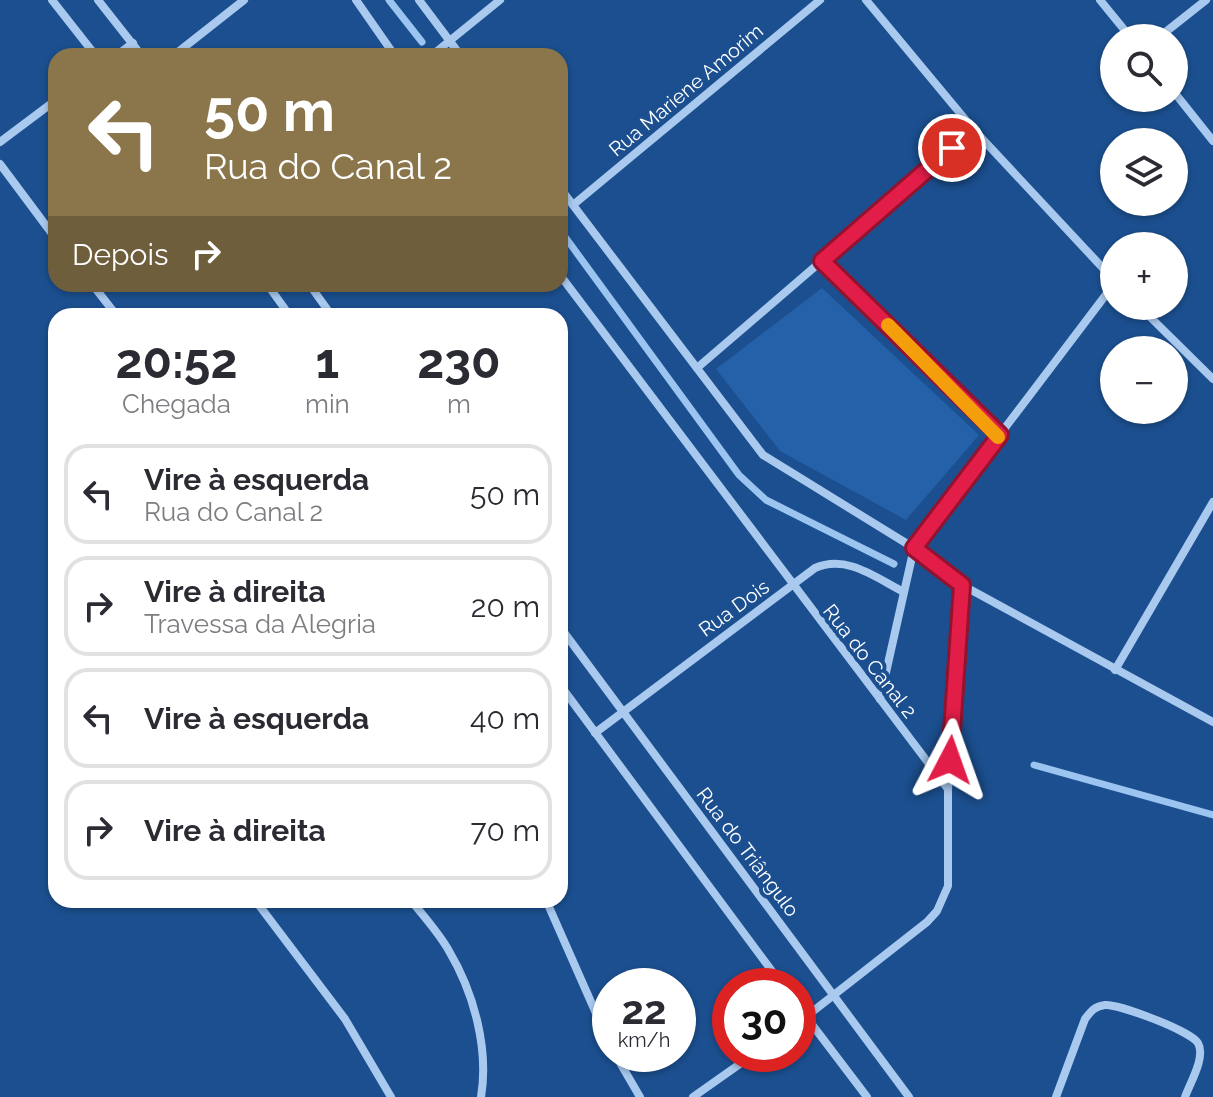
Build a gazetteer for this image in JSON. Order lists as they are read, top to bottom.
{
  "streets": {
    "street": [
      "Rua Mariene Amorim",
      "Rua Dois",
      "Rua do Canal 2",
      "Rua do Triângulo"
    ]
  },
  "crossings": [
    ["Rua Dois", "Rua do Canal 2"],
    ["Rua Dois", "Rua do Triângulo"]
  ],
  "page": {
    "map_buttons": ["+", "−"],
    "turn": ["50 m", "Rua do Canal 2"],
    "then": "Depois",
    "eta": [
      "20:52",
      "Chegada",
      "1",
      "min",
      "230",
      "m"
    ],
    "list": [
      {
        "name": "Vire à esquerda",
        "note": "Rua do Canal 2",
        "value": "50 m"
      },
      {
        "name": "Vire à direita",
        "note": "Travessa da Alegria",
        "value": "20 m"
      },
      {
        "name": "Vire à esquerda",
        "value": "40 m"
      },
      {
        "name": "Vire à direita",
        "value": "70 m"
      }
    ],
    "speed": "22 km/h",
    "limit": "30"
  }
}
